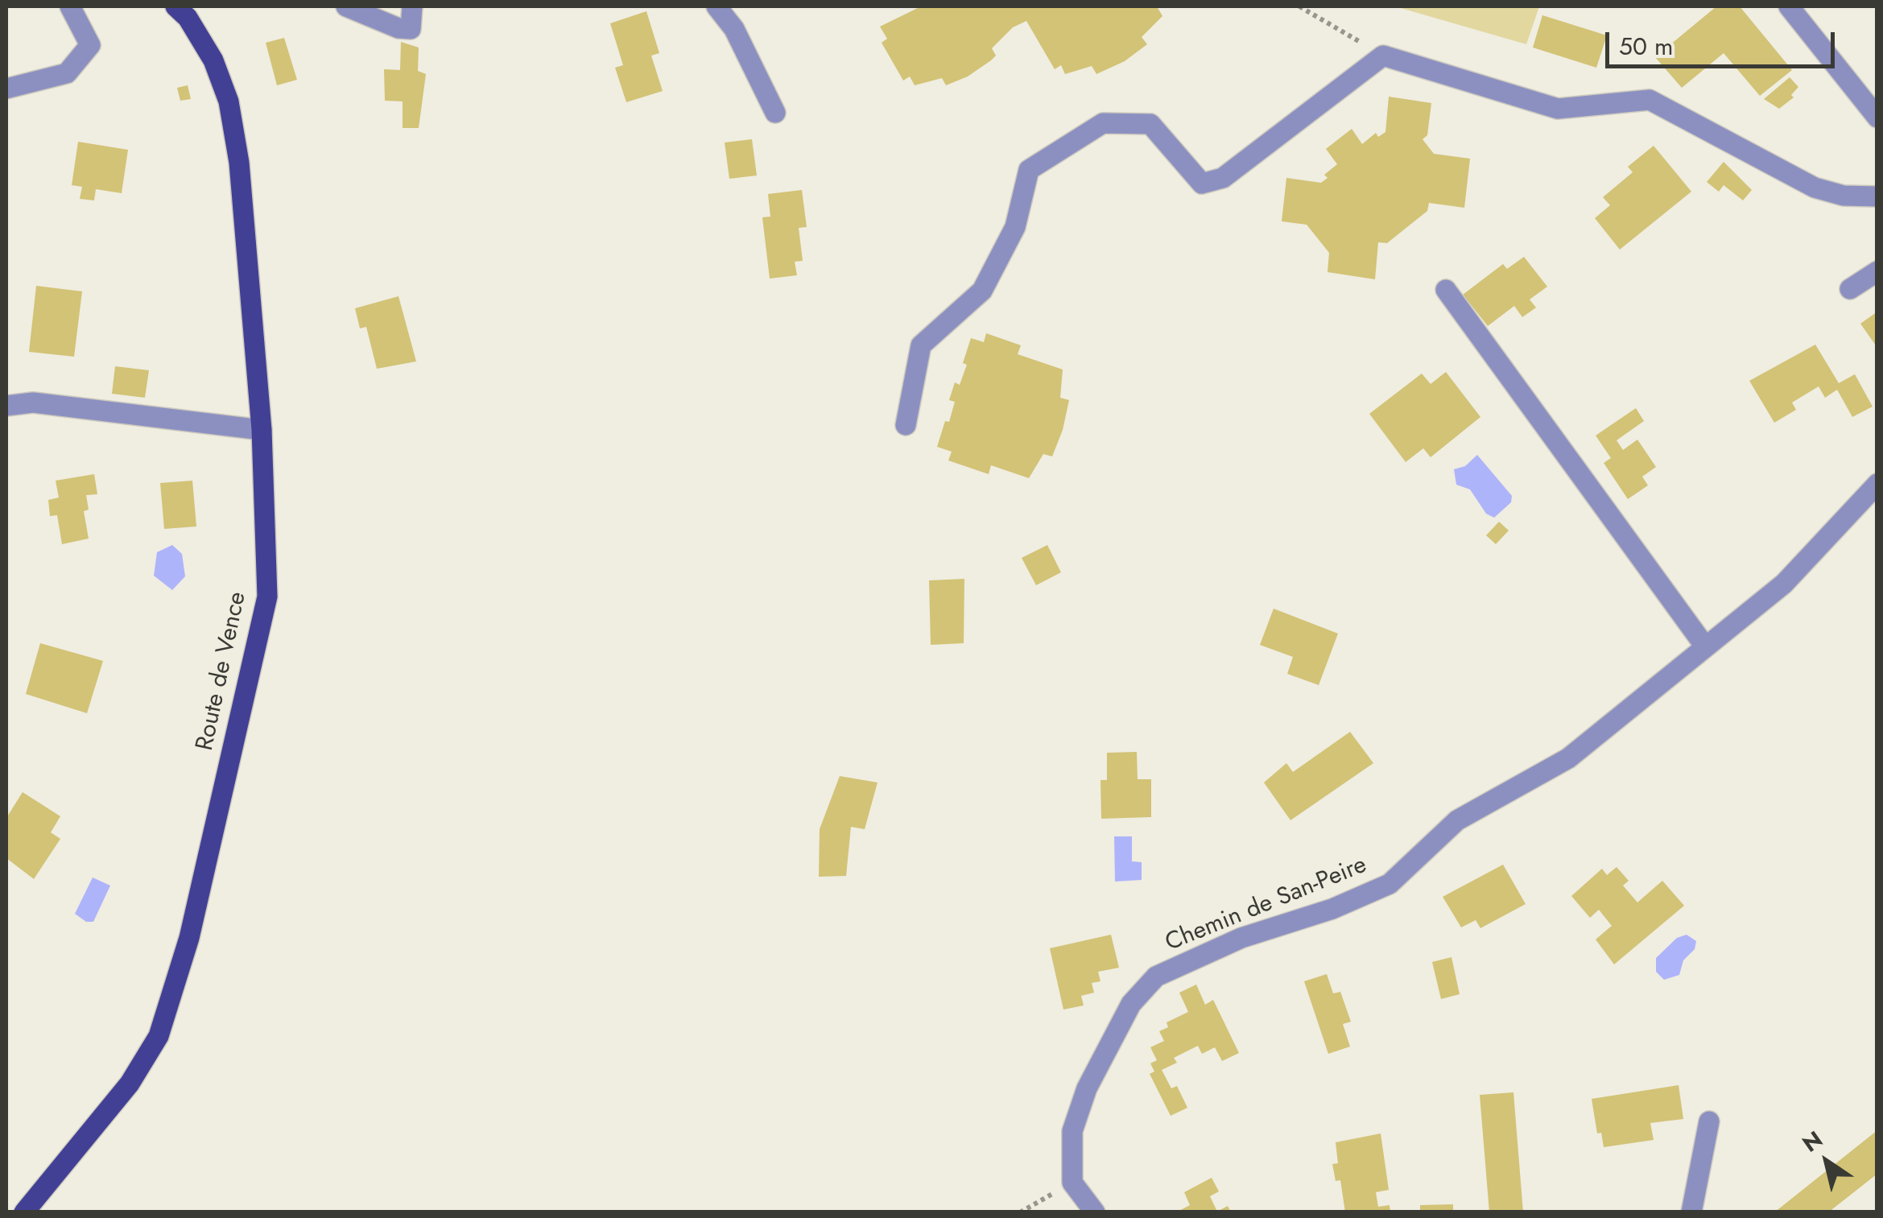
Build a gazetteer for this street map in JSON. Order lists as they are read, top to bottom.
{
  "streets": {
    "main road": ["Route de Vence"],
    "street": ["Chemin de San-Peire"]
  },
  "scale_bar": "50 m",
  "north": "top left"
}
